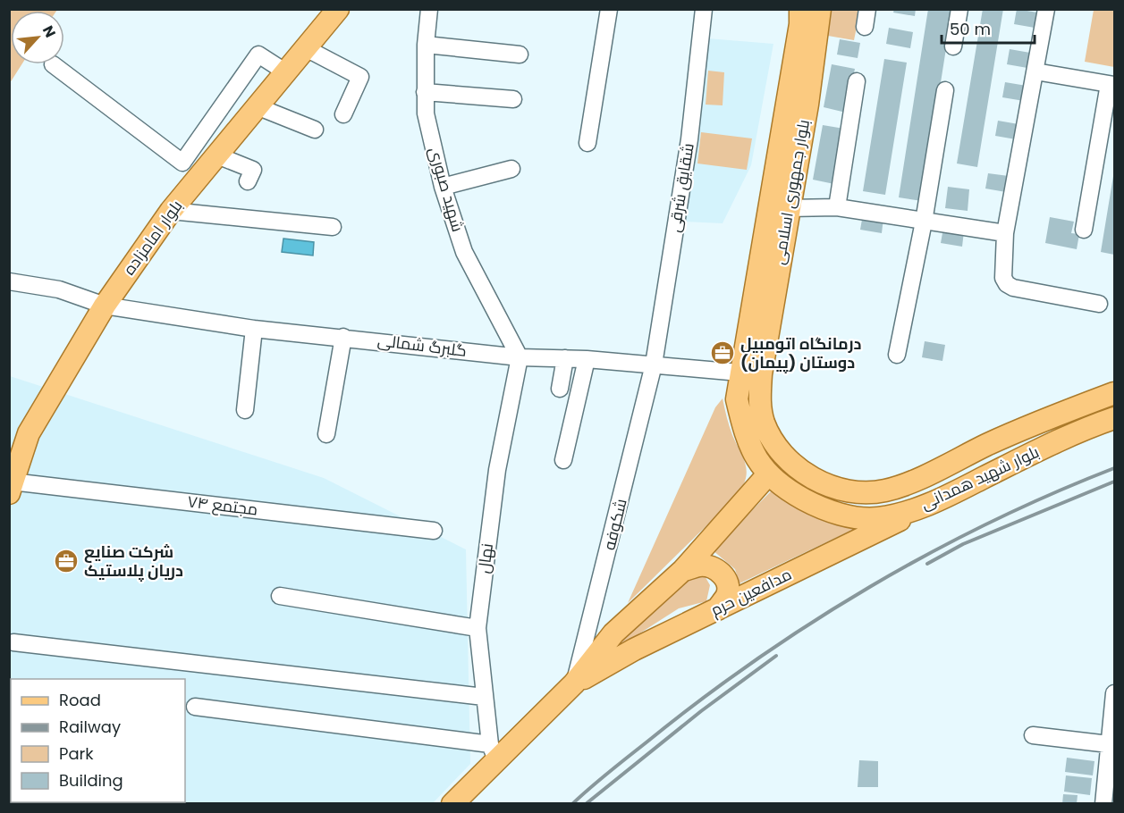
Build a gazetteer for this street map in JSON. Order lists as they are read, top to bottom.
{
  "streets": {
    "main road": [
      "بلوار جمهوری اسلامی",
      "بلوار امامزاده",
      "بلوار شهید همدانی",
      "مدافعین حرم"
    ],
    "street": [
      "شقایق شرقی",
      "شهید صبوری",
      "گلبرگ شمالی",
      "مجتمع ۷۴",
      "شکوفه",
      "نهال"
    ]
  },
  "crossings": [
    ["شقایق شرقی", "گلبرگ شمالی"],
    ["شقایق شرقی", "شکوفه"],
    ["شهید صبوری", "گلبرگ شمالی"],
    ["شهید صبوری", "نهال"],
    ["بلوار جمهوری اسلامی", "گلبرگ شمالی"],
    ["بلوار جمهوری اسلامی", "بلوار شهید همدانی"],
    ["بلوار امامزاده", "گلبرگ شمالی"],
    ["بلوار امامزاده", "مجتمع ۷۴"],
    ["گلبرگ شمالی", "بلوار شهید همدانی"],
    ["گلبرگ شمالی", "شکوفه"],
    ["گلبرگ شمالی", "نهال"],
    ["بلوار شهید همدانی", "مدافعین حرم"],
    ["شکوفه", "مدافعین حرم"],
    ["نهال", "مدافعین حرم"]
  ],
  "places": {
    "office": ["درمانگاه اتومبیل دوستان (پیمان)", "شرکت صنایع دریان پلاستیک"]
  },
  "legend": [
    "Road",
    "Railway",
    "Park",
    "Building"
  ],
  "scale_bar": "50 m",
  "north": "top right"
}
